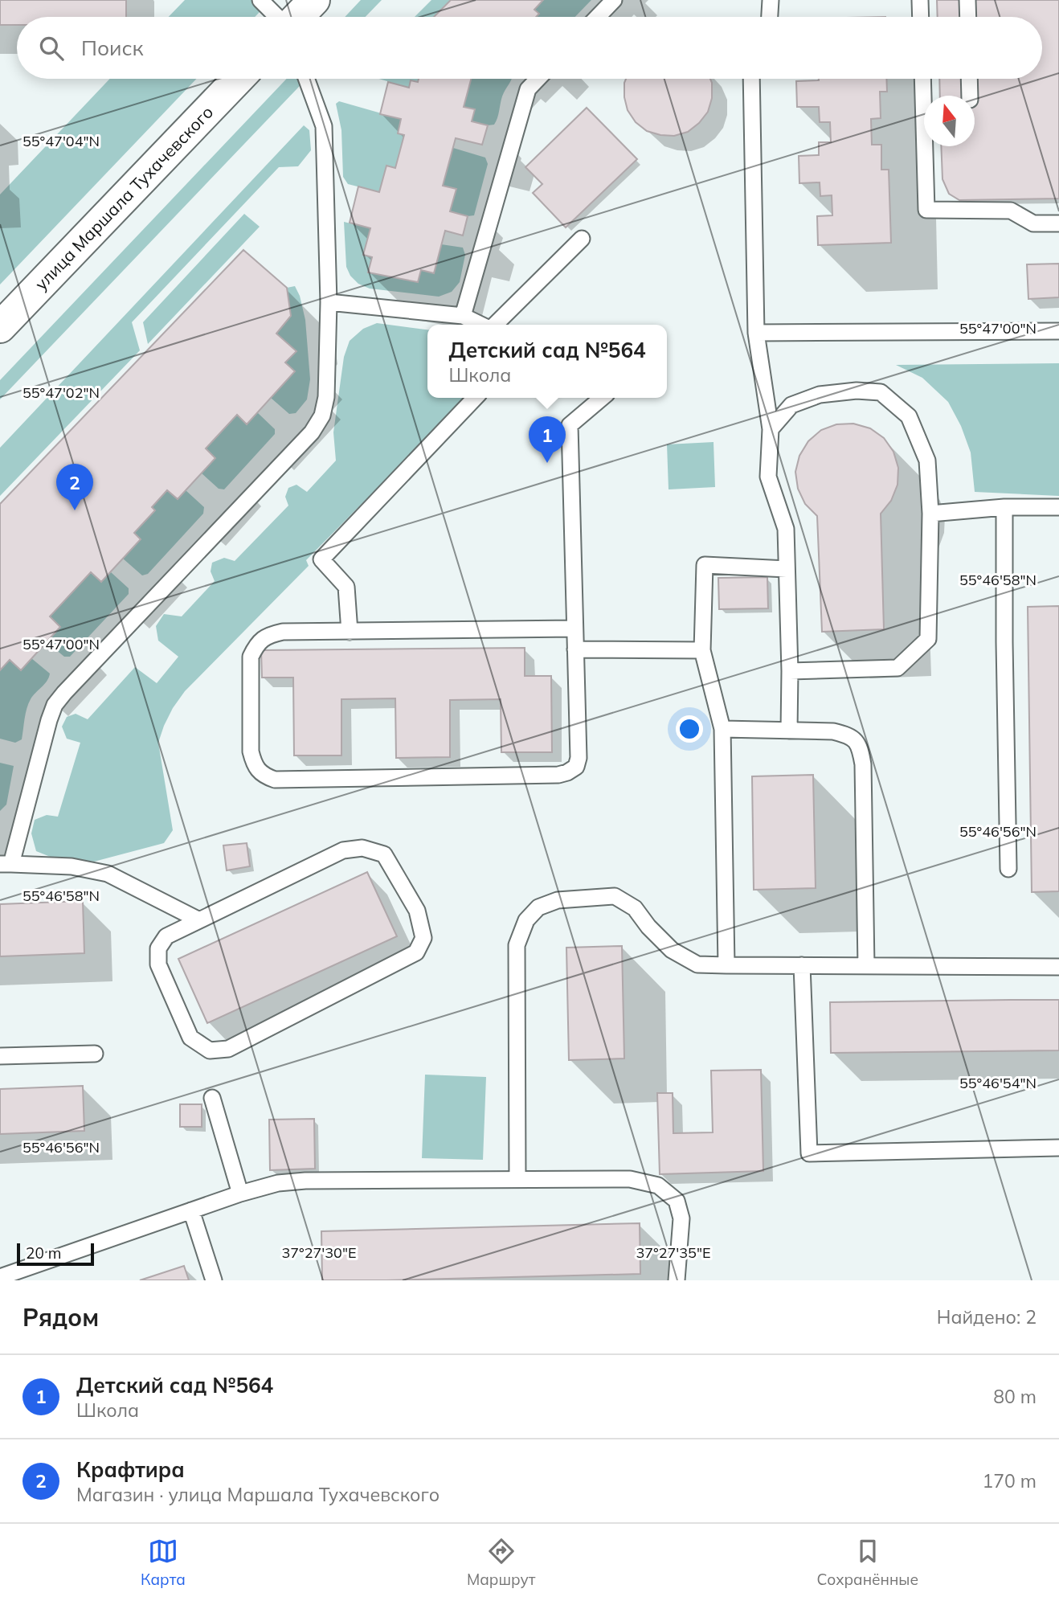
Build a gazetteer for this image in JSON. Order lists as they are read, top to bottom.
{
  "streets": {
    "street": ["улица Маршала Тухачевского"]
  },
  "scale_bar": "20 m",
  "north": "top",
  "page": {
    "search": "Поиск",
    "popup": ["Детский сад №564", "Школа"],
    "pins": ["1", "2"],
    "scale": "20 m",
    "heading": ["Рядом", "Найдено: 2"],
    "list": [
      {
        "mark": "1",
        "name": "Детский сад №564",
        "note": "Школа",
        "value": "80 m"
      },
      {
        "mark": "2",
        "name": "Крафтира",
        "note": "Магазин · улица Маршала Тухачевского",
        "value": "170 m"
      }
    ],
    "nav": ["Карта", "Маршрут", "Сохранённые"]
  },
  "coordinates": [
    "55°47'04\"N",
    "55°47'00\"N",
    "55°47'02\"N",
    "55°46'58\"N",
    "55°46'56\"N",
    "55°46'54\"N",
    "37°27'30\"E",
    "37°27'35\"E"
  ]
}
